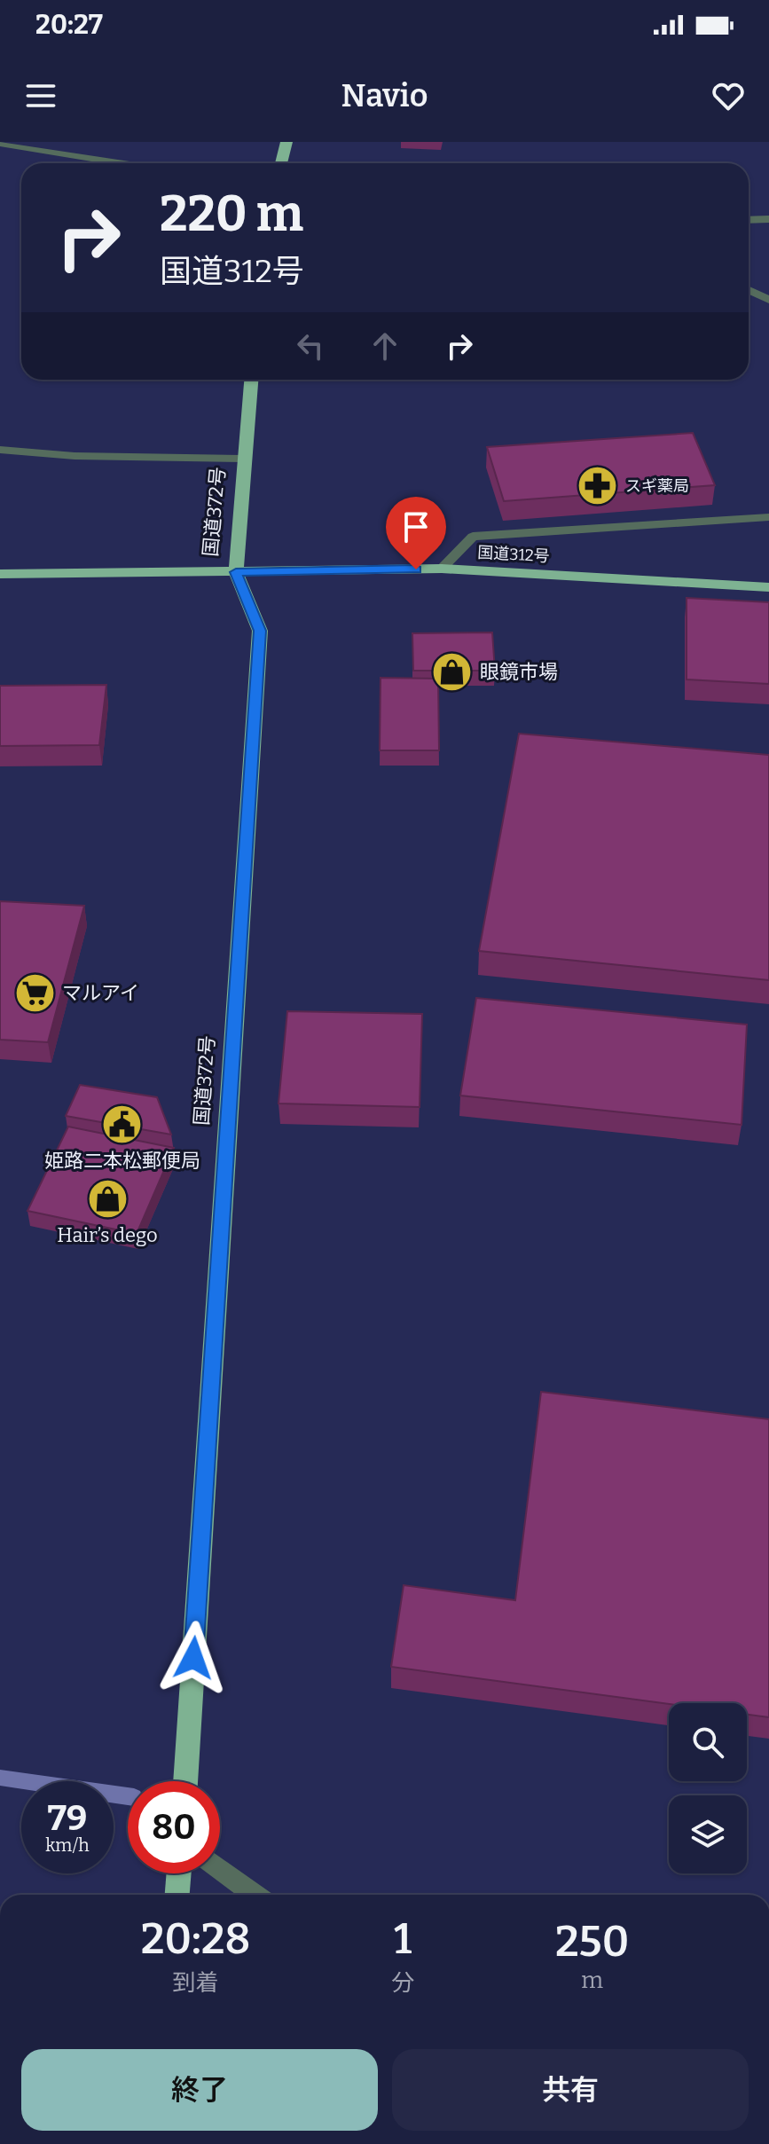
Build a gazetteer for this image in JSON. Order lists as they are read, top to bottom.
{
  "streets": {
    "highway": ["国道372号", "国道312号"]
  },
  "crossings": [
    ["国道372号", "国道312号"]
  ],
  "places": {
    "pharmacy": ["スギ薬局"],
    "shop": ["眼鏡市場", "Hair’s dego"],
    "supermarket": ["マルアイ"],
    "public building": ["姫路二本松郵便局"]
  },
  "page": {
    "status": "20:27",
    "header": "Navio",
    "turn": ["220 m", "国道312号"],
    "speed": "79 km/h",
    "limit": "80",
    "eta": [
      "20:28",
      "到着",
      "1",
      "分",
      "250",
      "m"
    ],
    "buttons": ["終了", "共有"]
  }
}
